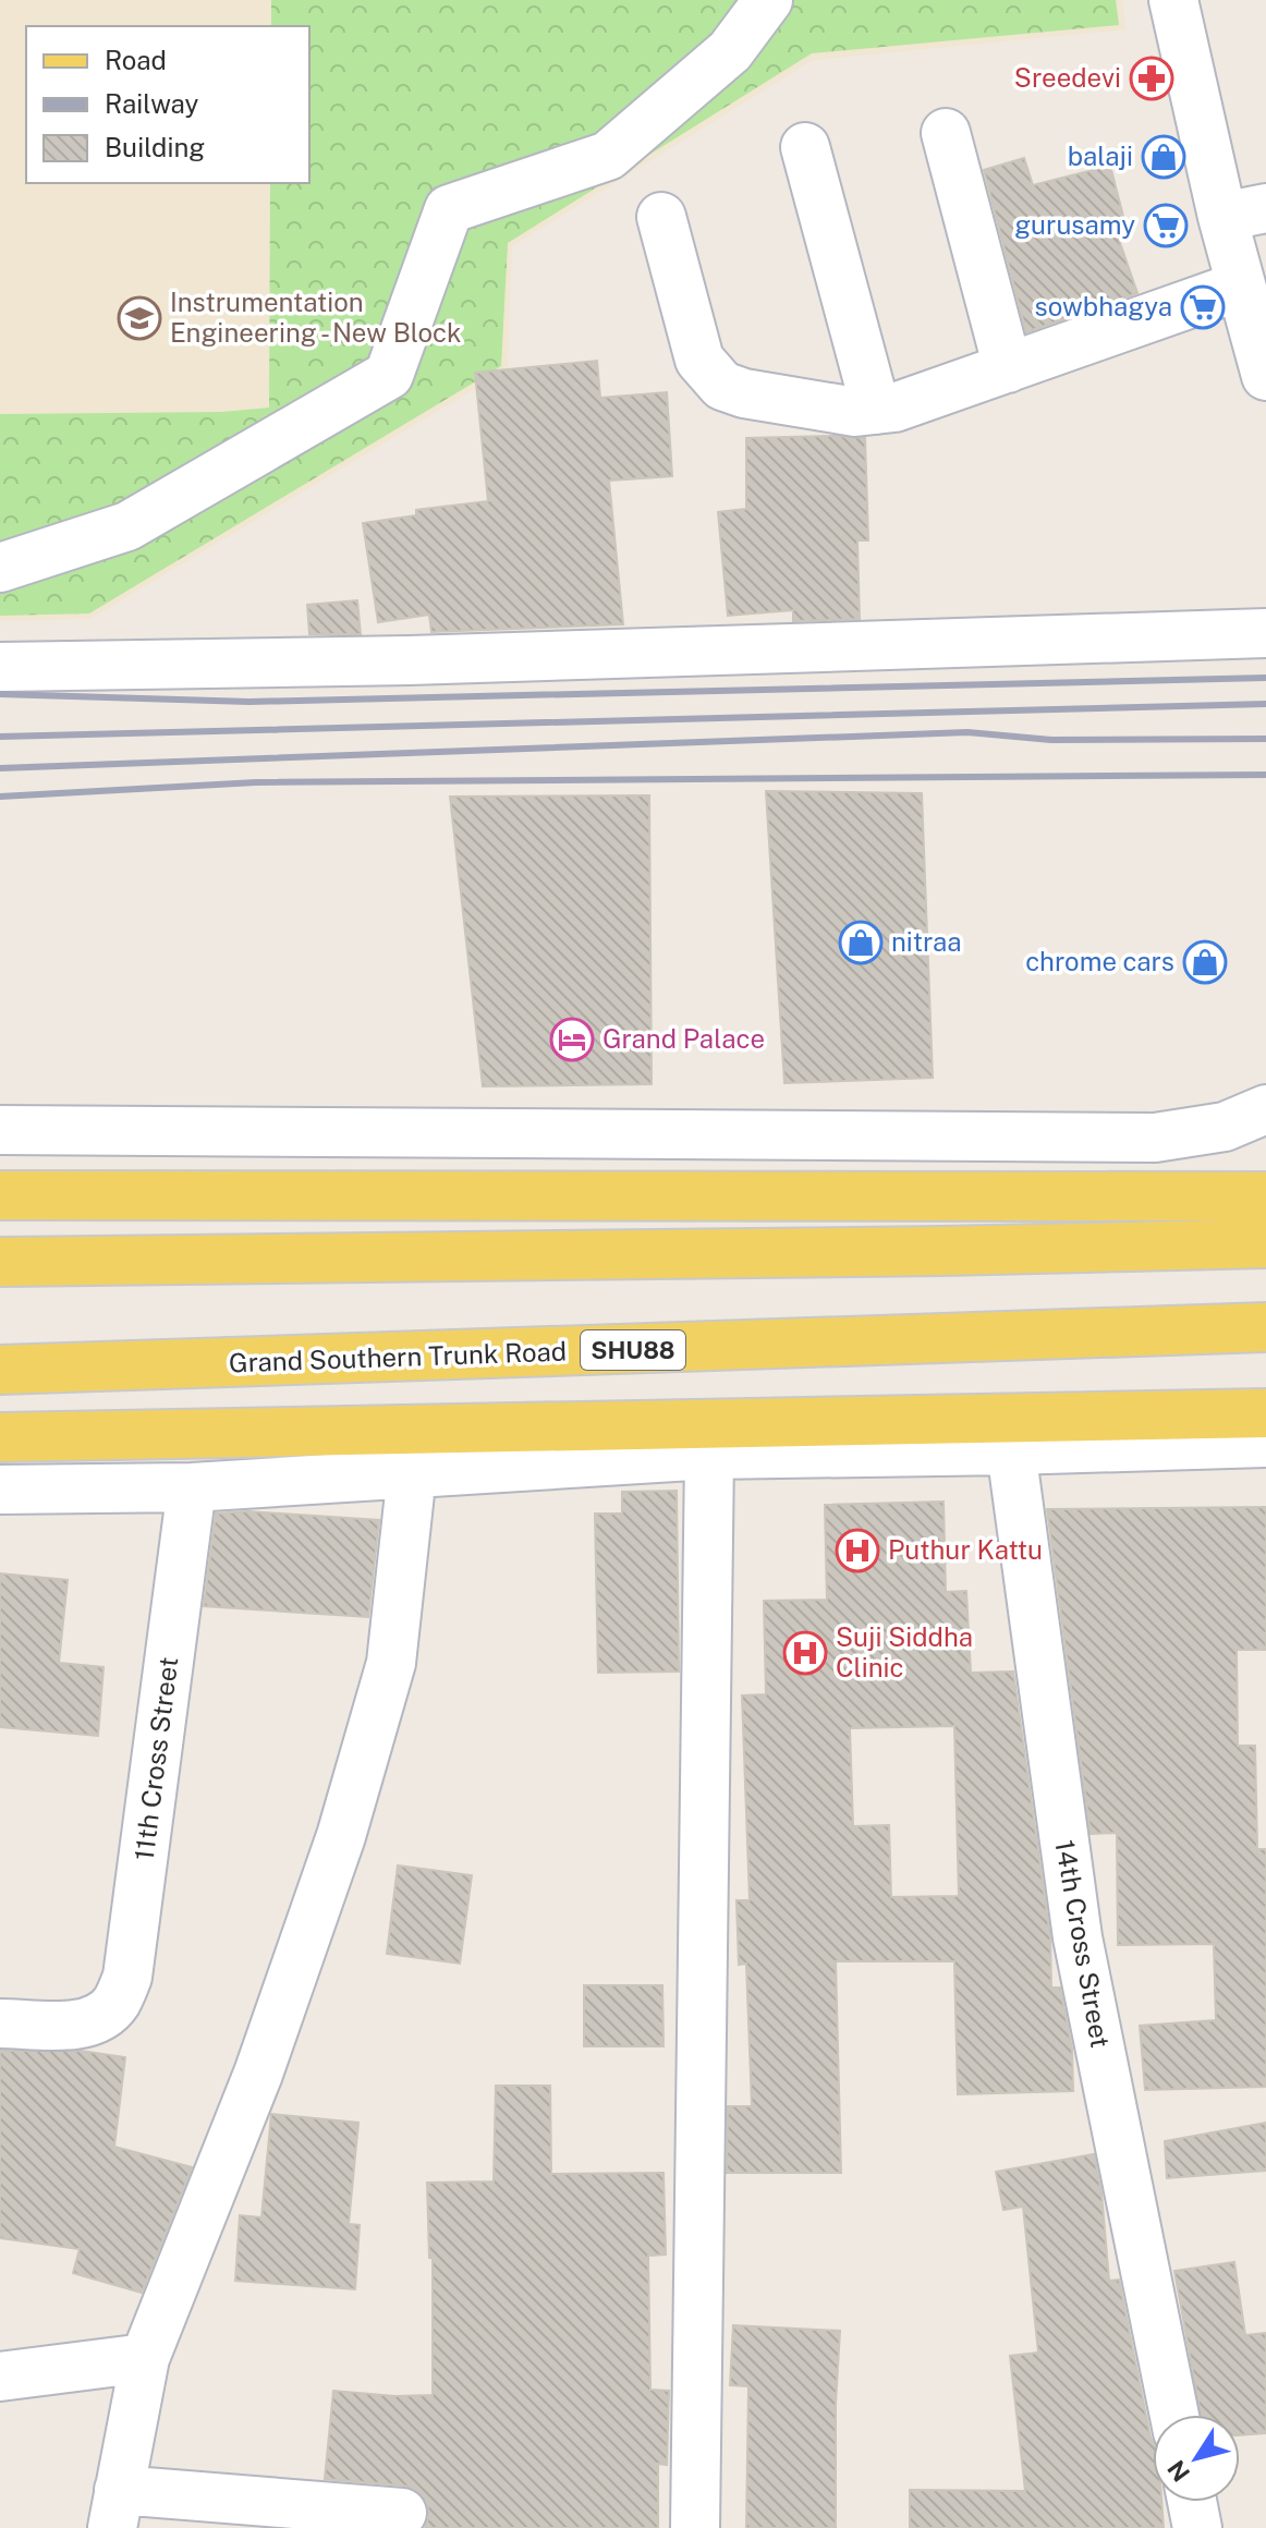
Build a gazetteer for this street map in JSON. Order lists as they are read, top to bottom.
{
  "streets": {
    "main road": ["SHU88", "Grand Southern Trunk Road"],
    "street": ["11th Cross Street", "14th Cross Street"]
  },
  "places": {
    "pharmacy": ["Sreedevi"],
    "shop": ["balaji", "nitraa", "chrome cars"],
    "supermarket": ["gurusamy", "sowbhagya"],
    "school or university": ["Instrumentation Engineering - New Block"],
    "hotel": ["Grand Palace"],
    "hospital": ["Puthur Kattu", "Suji Siddha Clinic"]
  },
  "legend": ["Road", "Railway", "Building"],
  "north": "bottom left"
}
